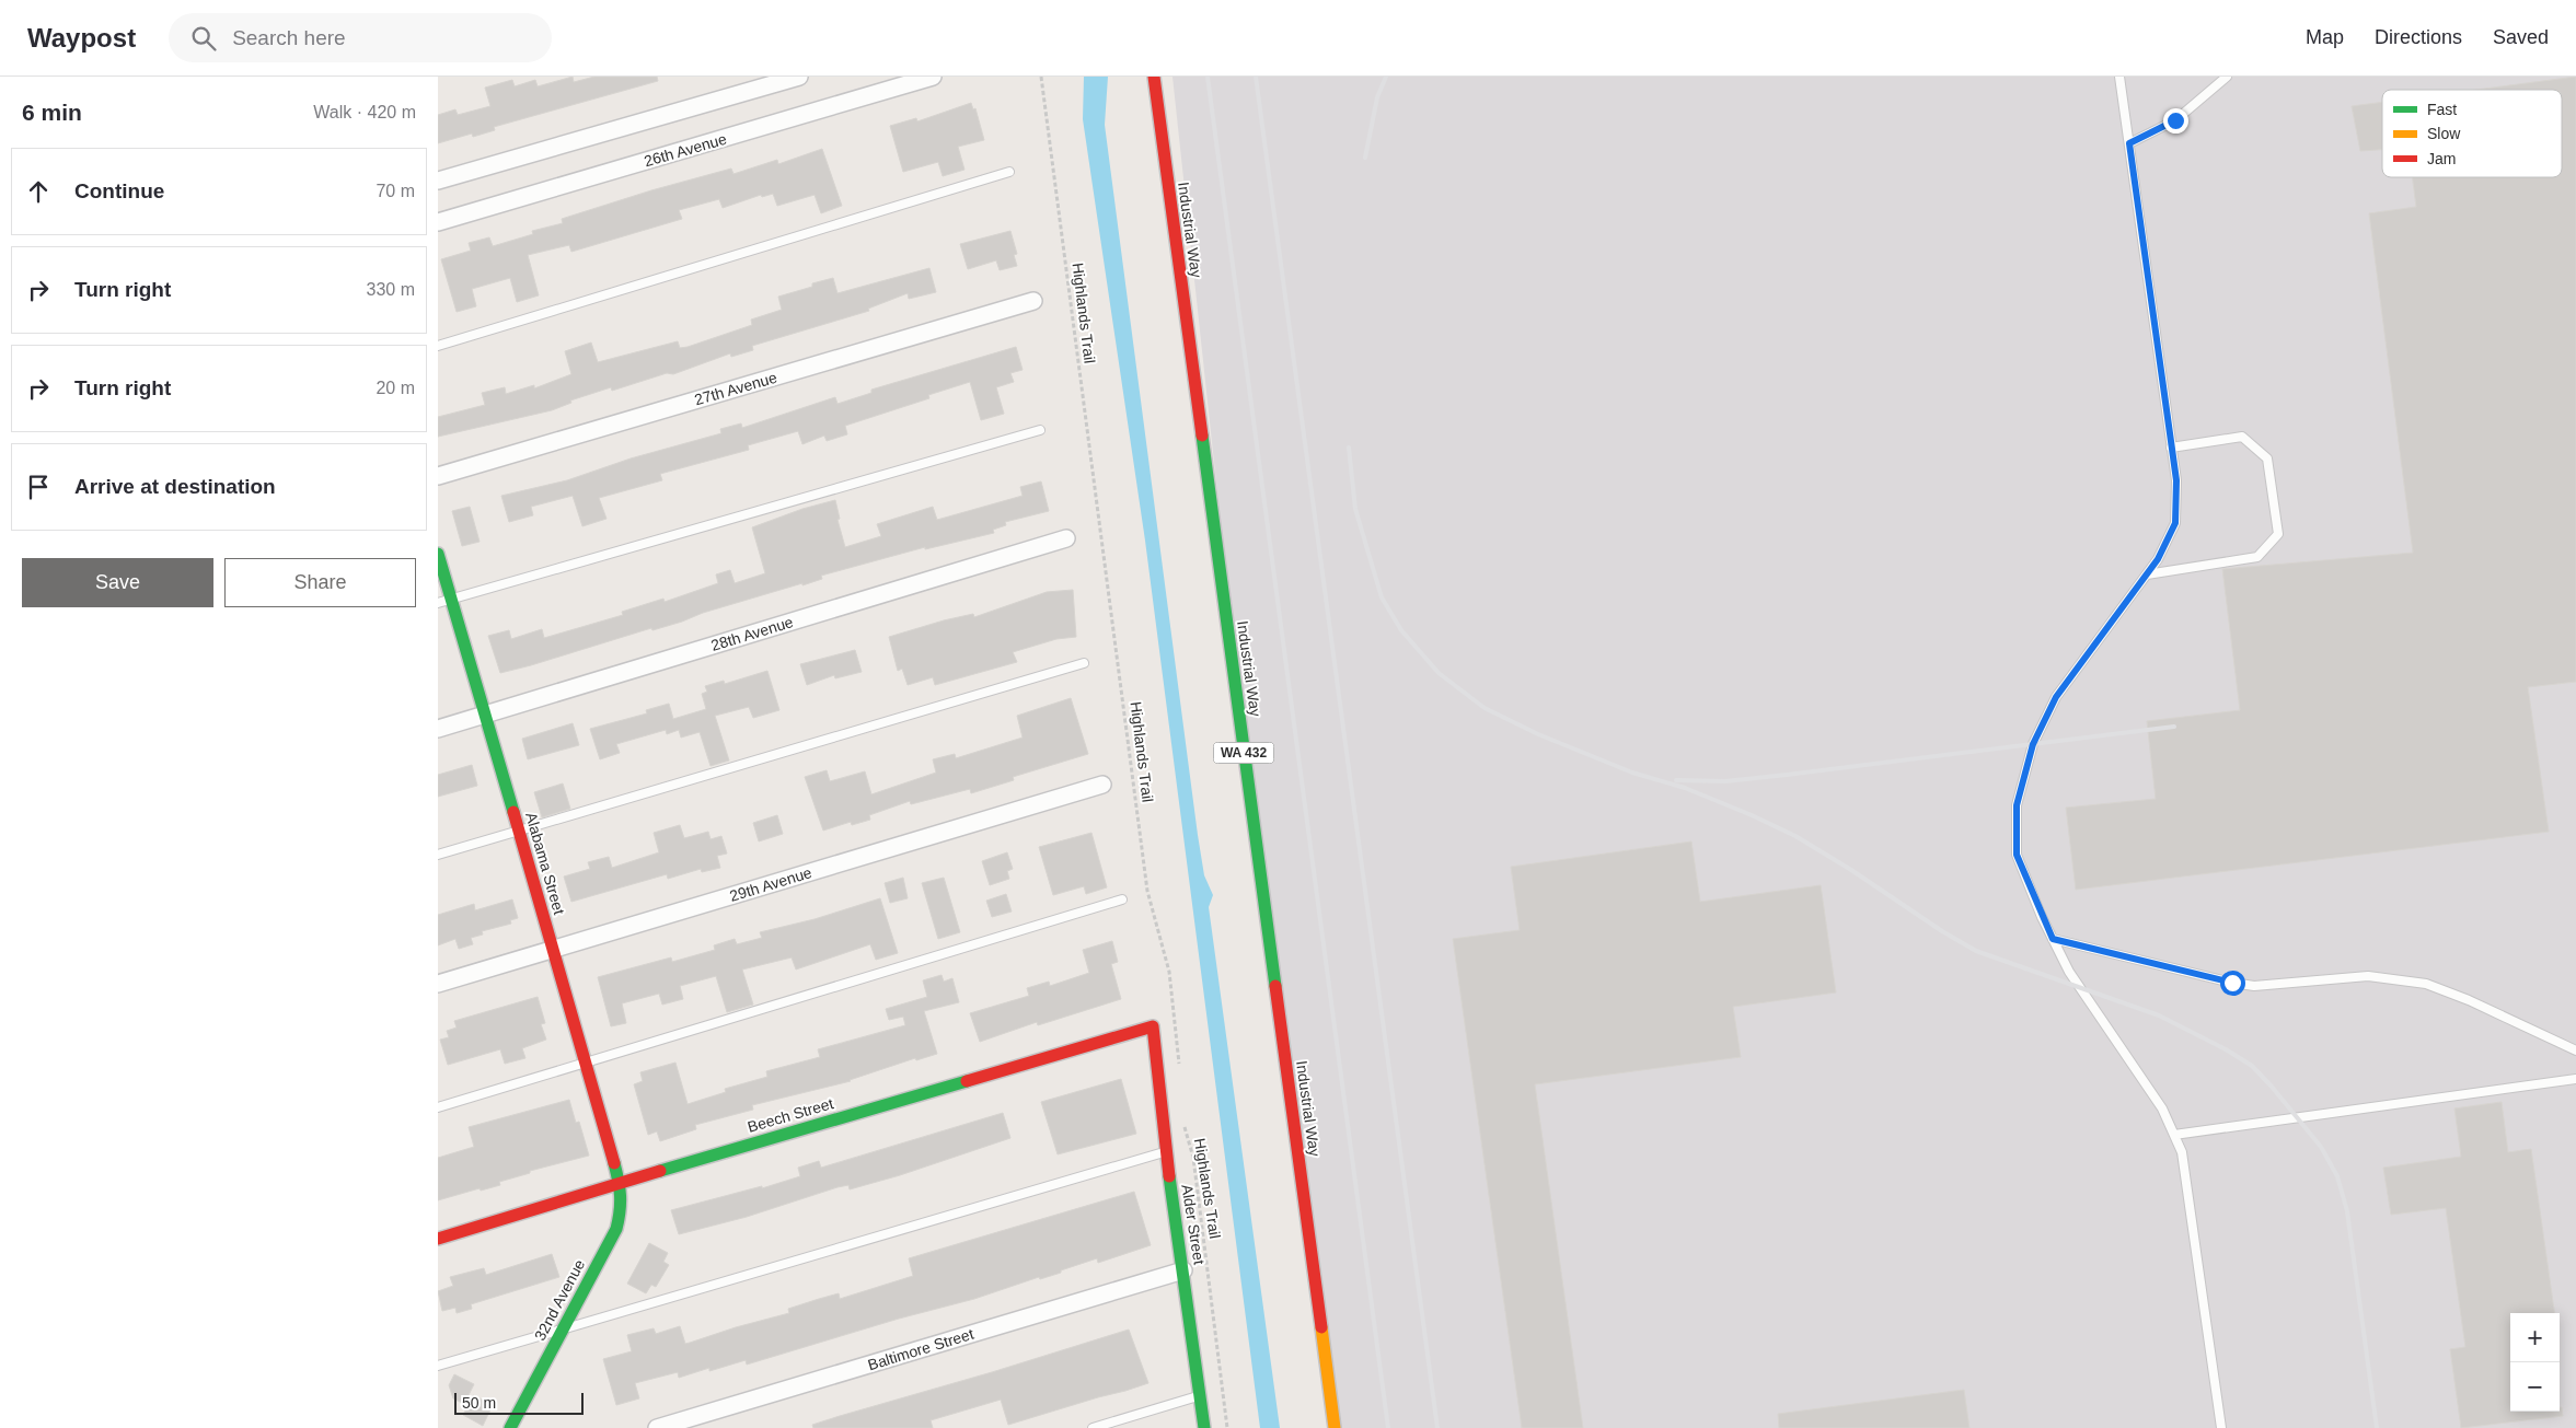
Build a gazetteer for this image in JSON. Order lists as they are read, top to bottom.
{
  "streets": {
    "street": [
      "26th Avenue",
      "Industrial Way",
      "27th Avenue",
      "28th Avenue",
      "WA 432",
      "Alabama Street",
      "29th Avenue",
      "Beech Street",
      "Alder Street",
      "32nd Avenue",
      "Baltimore Street"
    ],
    "path": ["Highlands Trail"]
  },
  "crossings": [
    ["28th Avenue", "Alabama Street"],
    ["Alabama Street", "29th Avenue"],
    ["Alabama Street", "Beech Street"],
    ["Alabama Street", "32nd Avenue"],
    ["Beech Street", "Alder Street"],
    ["Beech Street", "32nd Avenue"],
    ["Alder Street", "Baltimore Street"]
  ],
  "legend": ["Fast", "Slow", "Jam"],
  "scale_bar": "50 m",
  "page": {
    "header": "Waypost",
    "search": "Search here",
    "nav": ["Map", "Directions", "Saved"],
    "heading": ["6 min", "Walk · 420 m"],
    "list": [
      ["Continue", "70 m"],
      ["Turn right", "330 m"],
      ["Turn right", "20 m"],
      "Arrive at destination"
    ],
    "buttons": ["Save", "Share"],
    "map_buttons": ["+", "−"],
    "scale": "50 m"
  }
}
